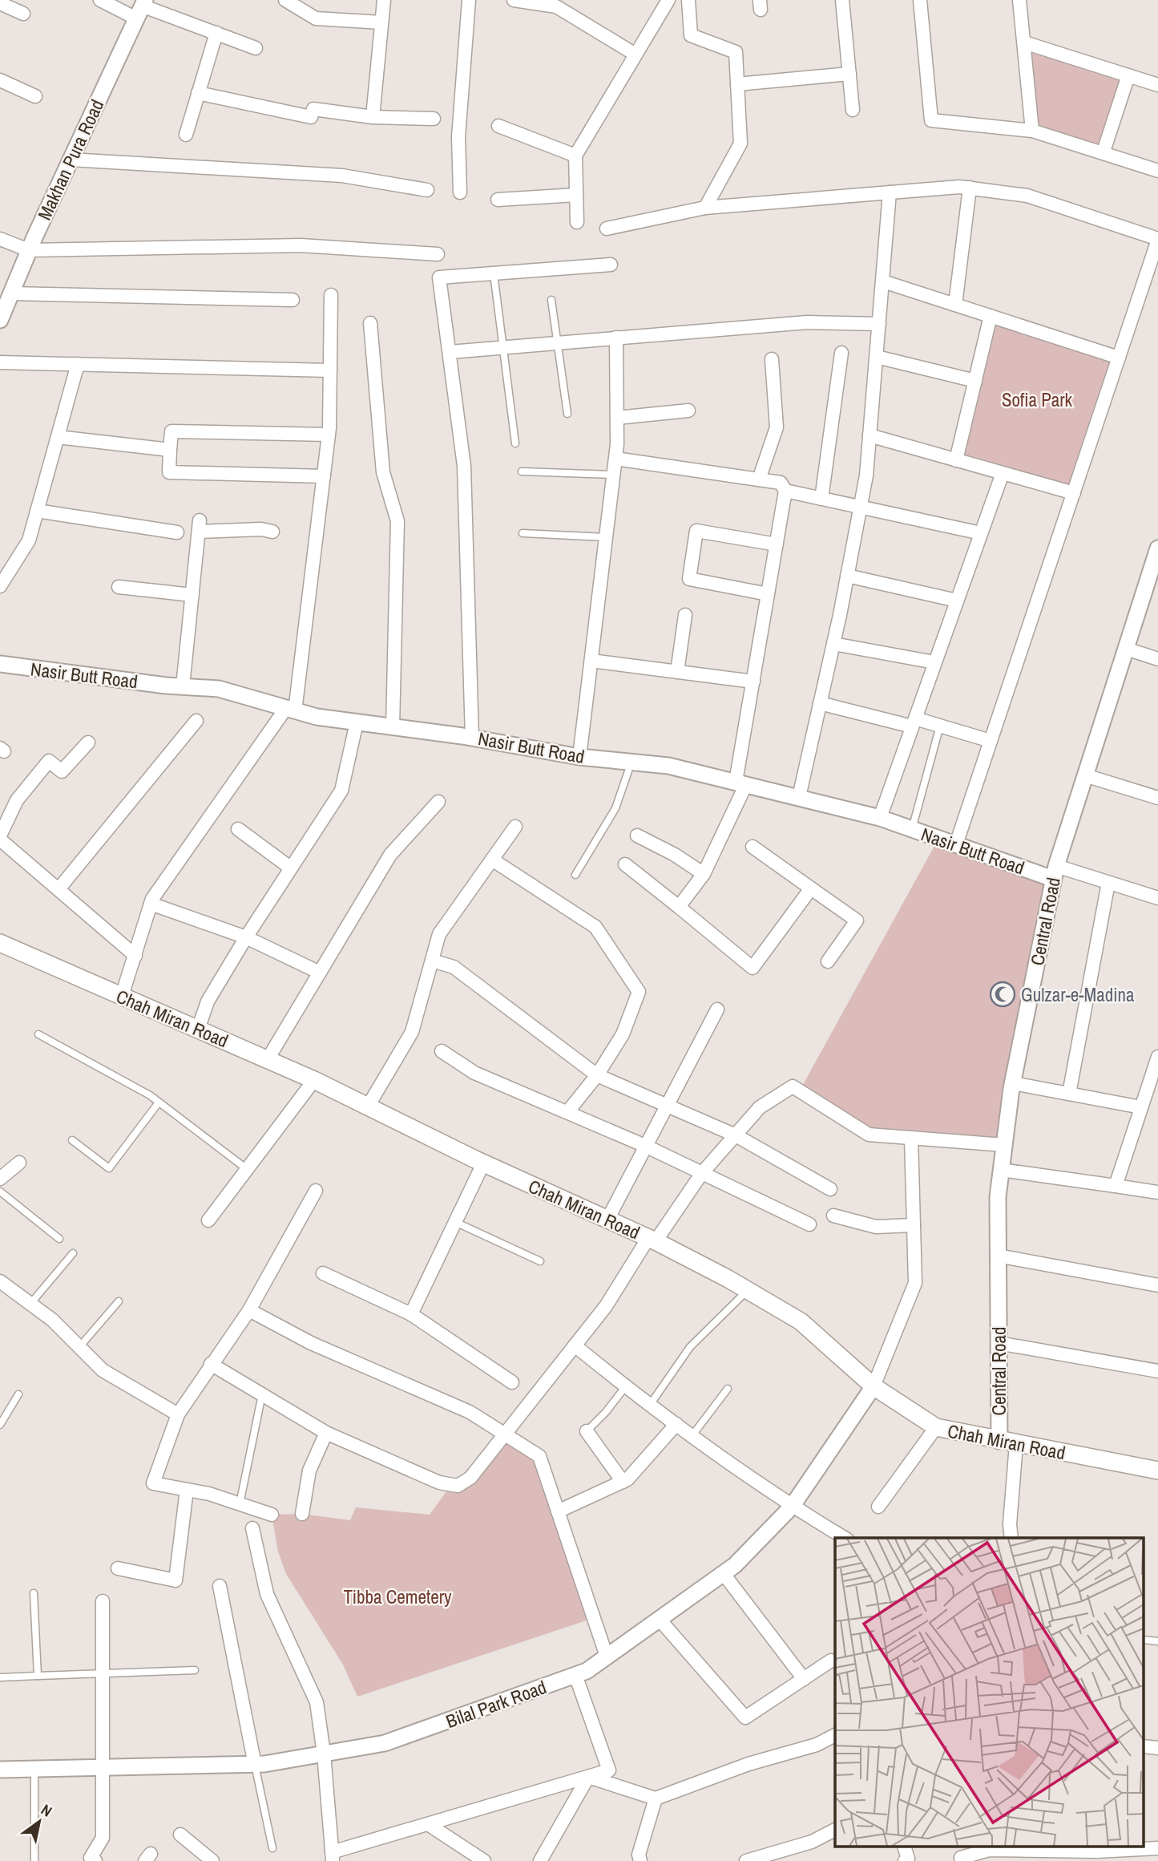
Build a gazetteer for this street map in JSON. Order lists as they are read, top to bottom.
{
  "streets": {
    "main road": ["Chah Miran Road"],
    "street": [
      "Makhan Pura Road",
      "Nasir Butt Road",
      "Central Road",
      "Bilal Park Road"
    ]
  },
  "crossings": [
    ["Nasir Butt Road", "Central Road"],
    ["Central Road", "Chah Miran Road"],
    ["Chah Miran Road", "Bilal Park Road"]
  ],
  "parks": ["Sofia Park", "Tibba Cemetery"],
  "places": {
    "mosque": ["Gulzar-e-Madina"]
  },
  "north": "top right"
}
